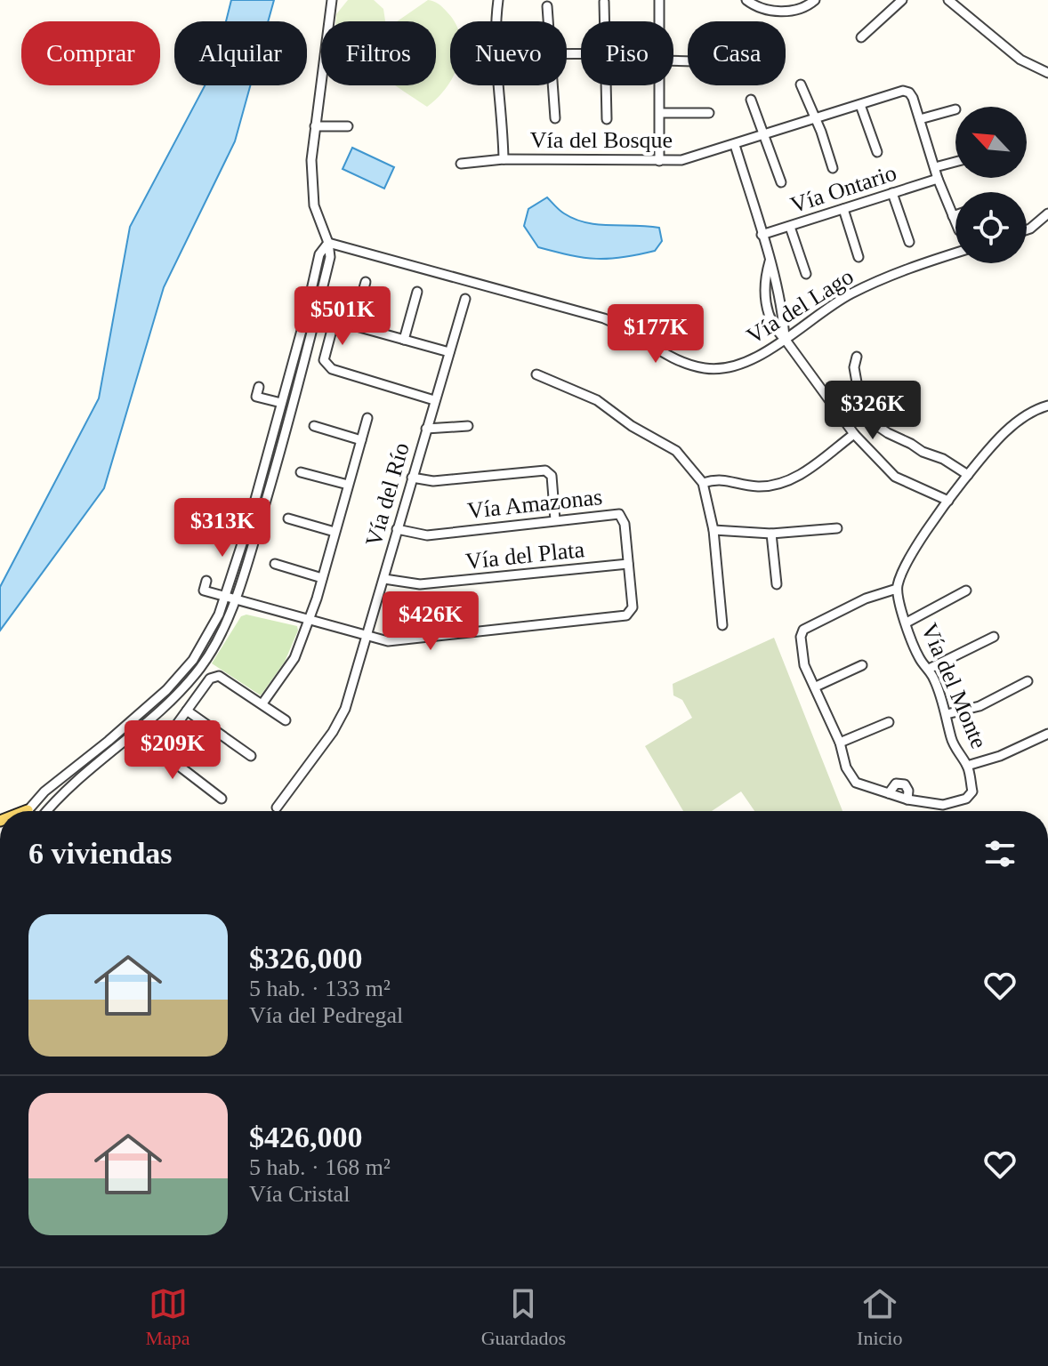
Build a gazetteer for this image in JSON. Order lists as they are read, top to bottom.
{
  "streets": {
    "street": [
      "Vía del Bosque",
      "Vía Ontario",
      "Vía del Lago",
      "Vía del Río",
      "Vía Amazonas",
      "Vía del Plata",
      "Vía del Monte"
    ]
  },
  "crossings": [
    ["Vía del Río", "Vía Amazonas"],
    ["Vía del Río", "Vía del Plata"],
    ["Vía Amazonas", "Vía del Plata"]
  ],
  "north": "top left",
  "page": {
    "chip": [
      "Comprar",
      "Alquilar",
      "Filtros",
      "Nuevo",
      "Piso",
      "Casa"
    ],
    "price": [
      "$501K",
      "$177K",
      "$326K",
      "$313K",
      "$426K",
      "$209K"
    ],
    "heading": "6 viviendas",
    "list": [
      {
        "name": "$326,000",
        "note": "5 hab. · 133 m² · Vía del Pedregal"
      },
      {
        "name": "$426,000",
        "note": "5 hab. · 168 m² · Vía Cristal"
      }
    ],
    "tabs": ["Mapa", "Guardados", "Inicio"]
  }
}
